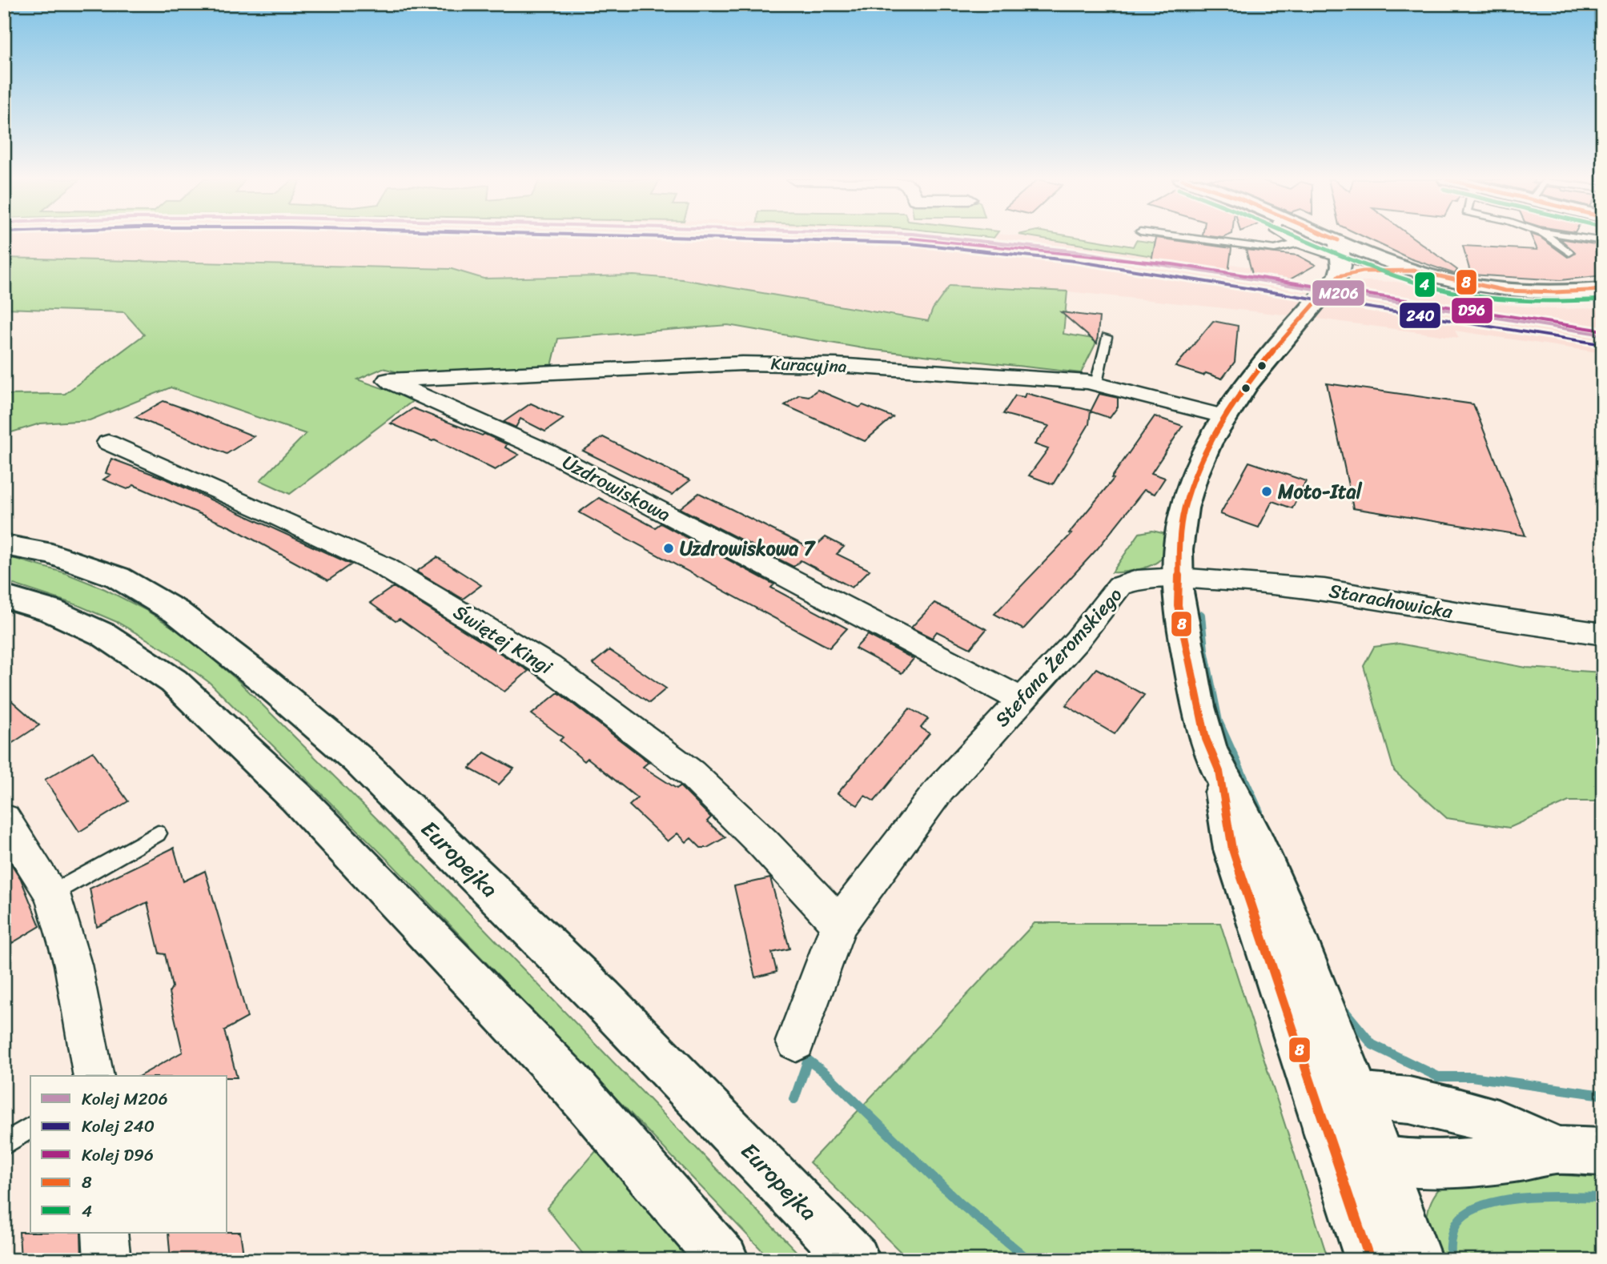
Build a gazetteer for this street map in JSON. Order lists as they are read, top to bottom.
{
  "streets": {
    "main road": ["Europejka"],
    "street": [
      "Kuracyjna",
      "Uzdrowiskowa",
      "Starachowicka",
      "Świętej Kingi",
      "Stefana Żeromskiego"
    ]
  },
  "crossings": [
    ["Kuracyjna", "Uzdrowiskowa"],
    ["Uzdrowiskowa", "Stefana Żeromskiego"],
    ["Starachowicka", "Stefana Żeromskiego"],
    ["Świętej Kingi", "Stefana Żeromskiego"]
  ],
  "places": ["Moto-Ital", "Uzdrowiskowa 7"],
  "lines": [
    "rail line M206",
    "rail line 240",
    "transit line 8",
    "transit line 4",
    "rail line D96"
  ],
  "legend": [
    "Kolej M206",
    "Kolej 240",
    "Kolej D96",
    "8",
    "4"
  ]
}
